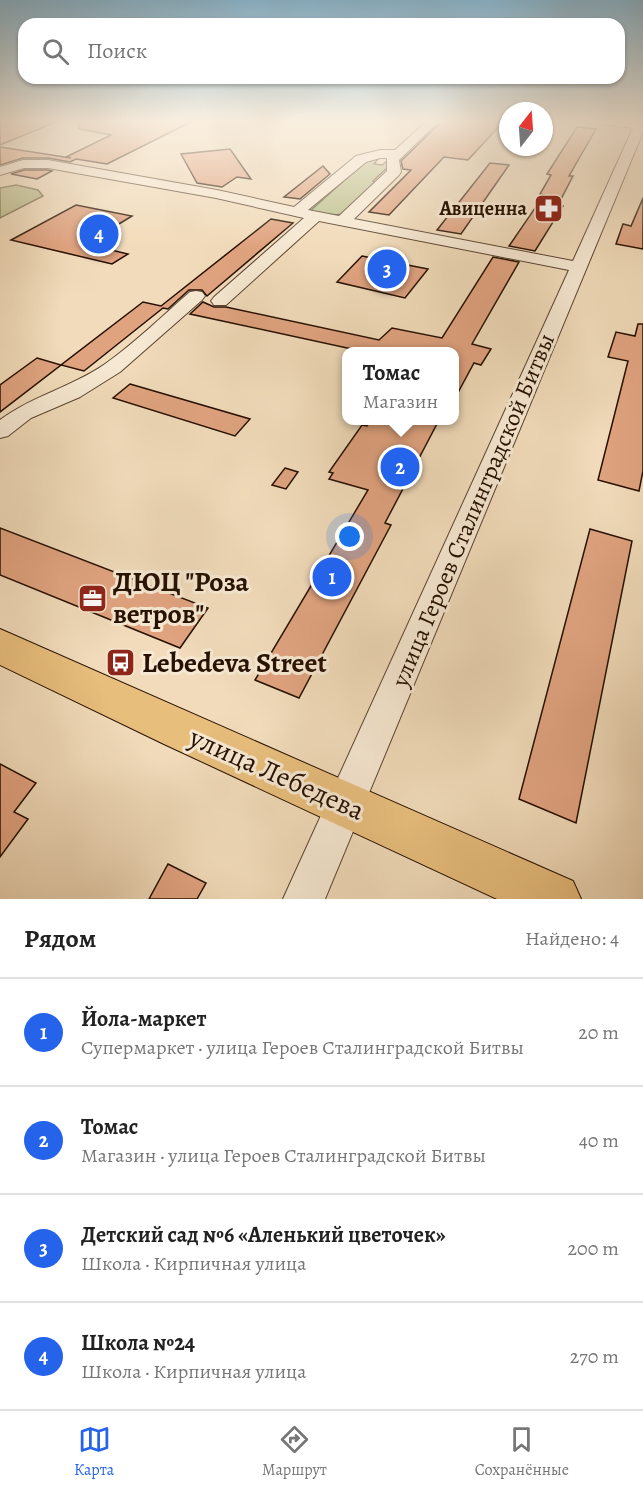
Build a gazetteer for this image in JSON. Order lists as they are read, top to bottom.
{
  "streets": {
    "main road": ["улица Лебедева"],
    "street": ["улица Героев Сталинградской Битвы"]
  },
  "crossings": [
    ["улица Героев Сталинградской Битвы", "улица Лебедева"]
  ],
  "places": {
    "pharmacy": ["Авиценна"],
    "office": ["ДЮЦ \"Роза ветров\""],
    "bus stop": ["Lebedeva Street"]
  },
  "north": "top",
  "page": {
    "search": "Поиск",
    "pins": [
      "4",
      "3",
      "2",
      "1"
    ],
    "popup": ["Томас", "Магазин"],
    "heading": ["Рядом", "Найдено: 4"],
    "list": [
      {
        "mark": "1",
        "name": "Йола-маркет",
        "note": "Супермаркет · улица Героев Сталинградской Битвы",
        "value": "20 m"
      },
      {
        "mark": "2",
        "name": "Томас",
        "note": "Магазин · улица Героев Сталинградской Битвы",
        "value": "40 m"
      },
      {
        "mark": "3",
        "name": "Детский сад №6 «Аленький цветочек»",
        "note": "Школа · Кирпичная улица",
        "value": "200 m"
      },
      {
        "mark": "4",
        "name": "Школа №24",
        "note": "Школа · Кирпичная улица",
        "value": "270 m"
      }
    ],
    "nav": ["Карта", "Маршрут", "Сохранённые"]
  }
}
